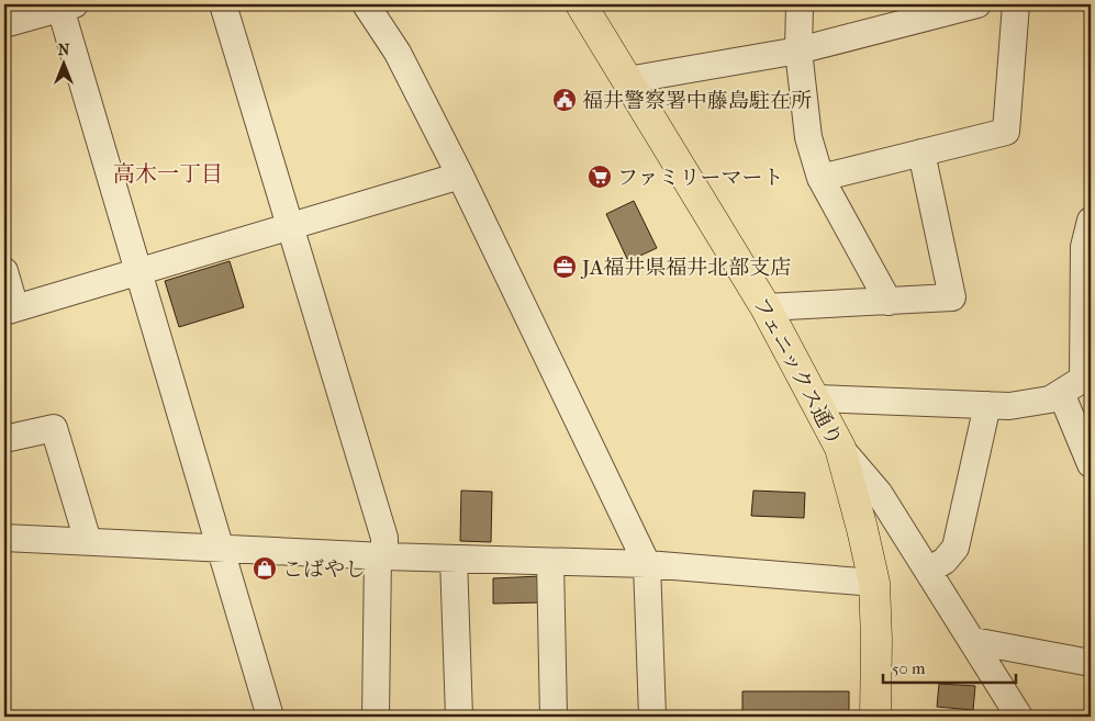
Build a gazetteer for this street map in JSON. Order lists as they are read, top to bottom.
{
  "streets": {
    "main road": ["フェニックス通り"]
  },
  "districts": ["高木一丁目"],
  "places": {
    "public building": ["福井警察署中藤島駐在所"],
    "supermarket": ["ファミリーマート"],
    "office": ["JA福井県福井北部支店"],
    "shop": ["こばやし"]
  },
  "scale_bar": "50 m",
  "north": "top"
}
